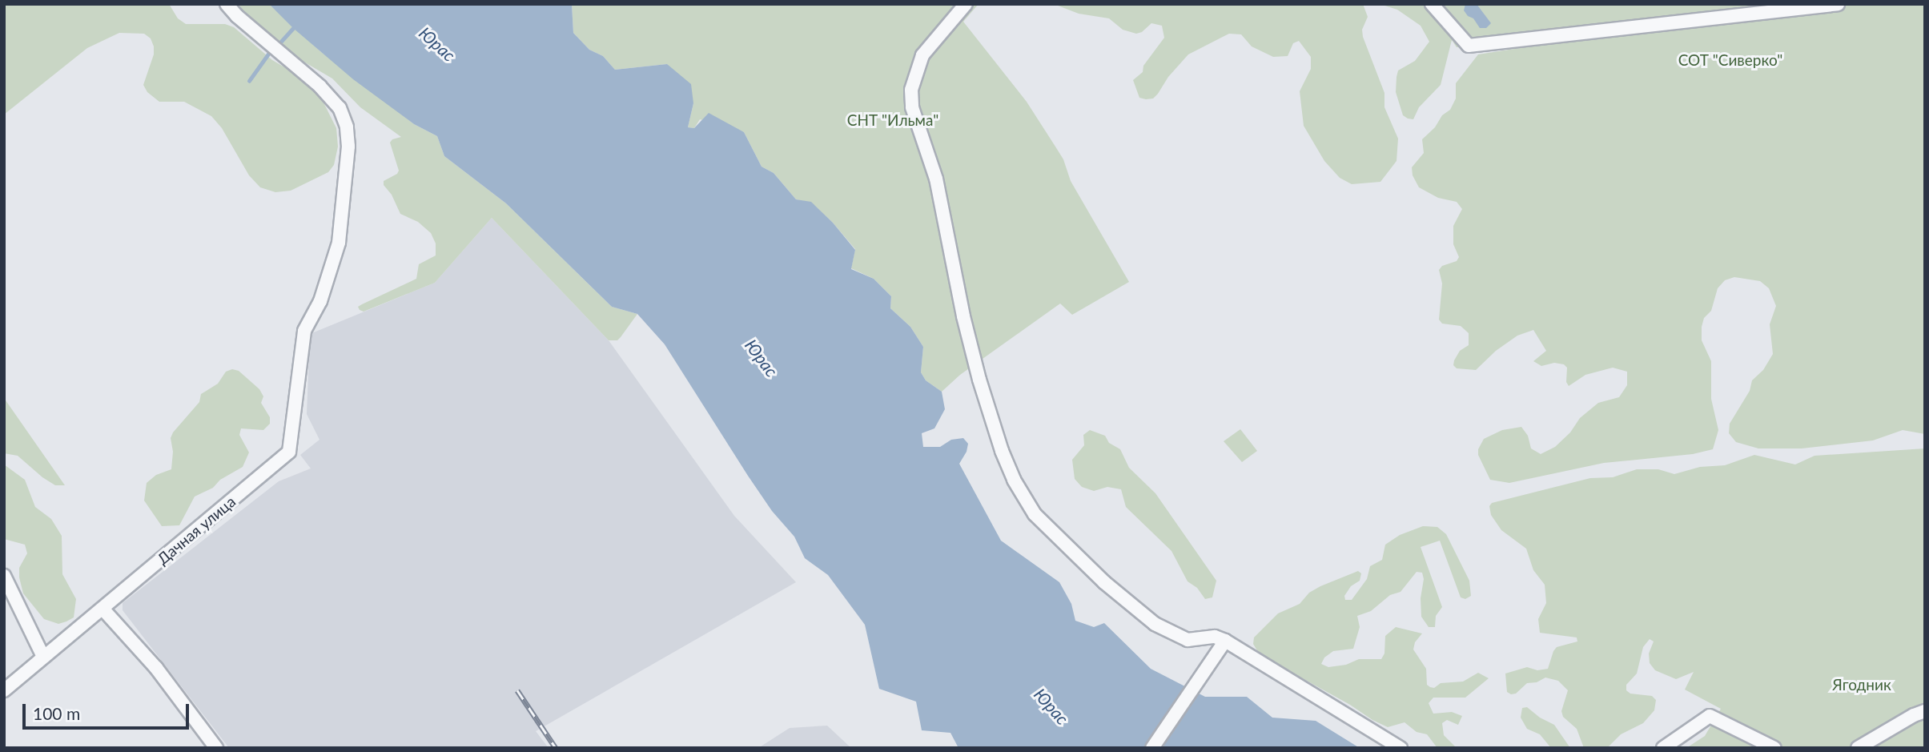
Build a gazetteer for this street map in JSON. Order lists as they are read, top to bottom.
{
  "streets": {
    "street": ["Дачная улица"]
  },
  "water": ["Юрас"],
  "parks": ["СОТ \"Сиверко\"", "СНТ \"Ильма\"", "Ягодник"],
  "scale_bar": "100 m"
}
